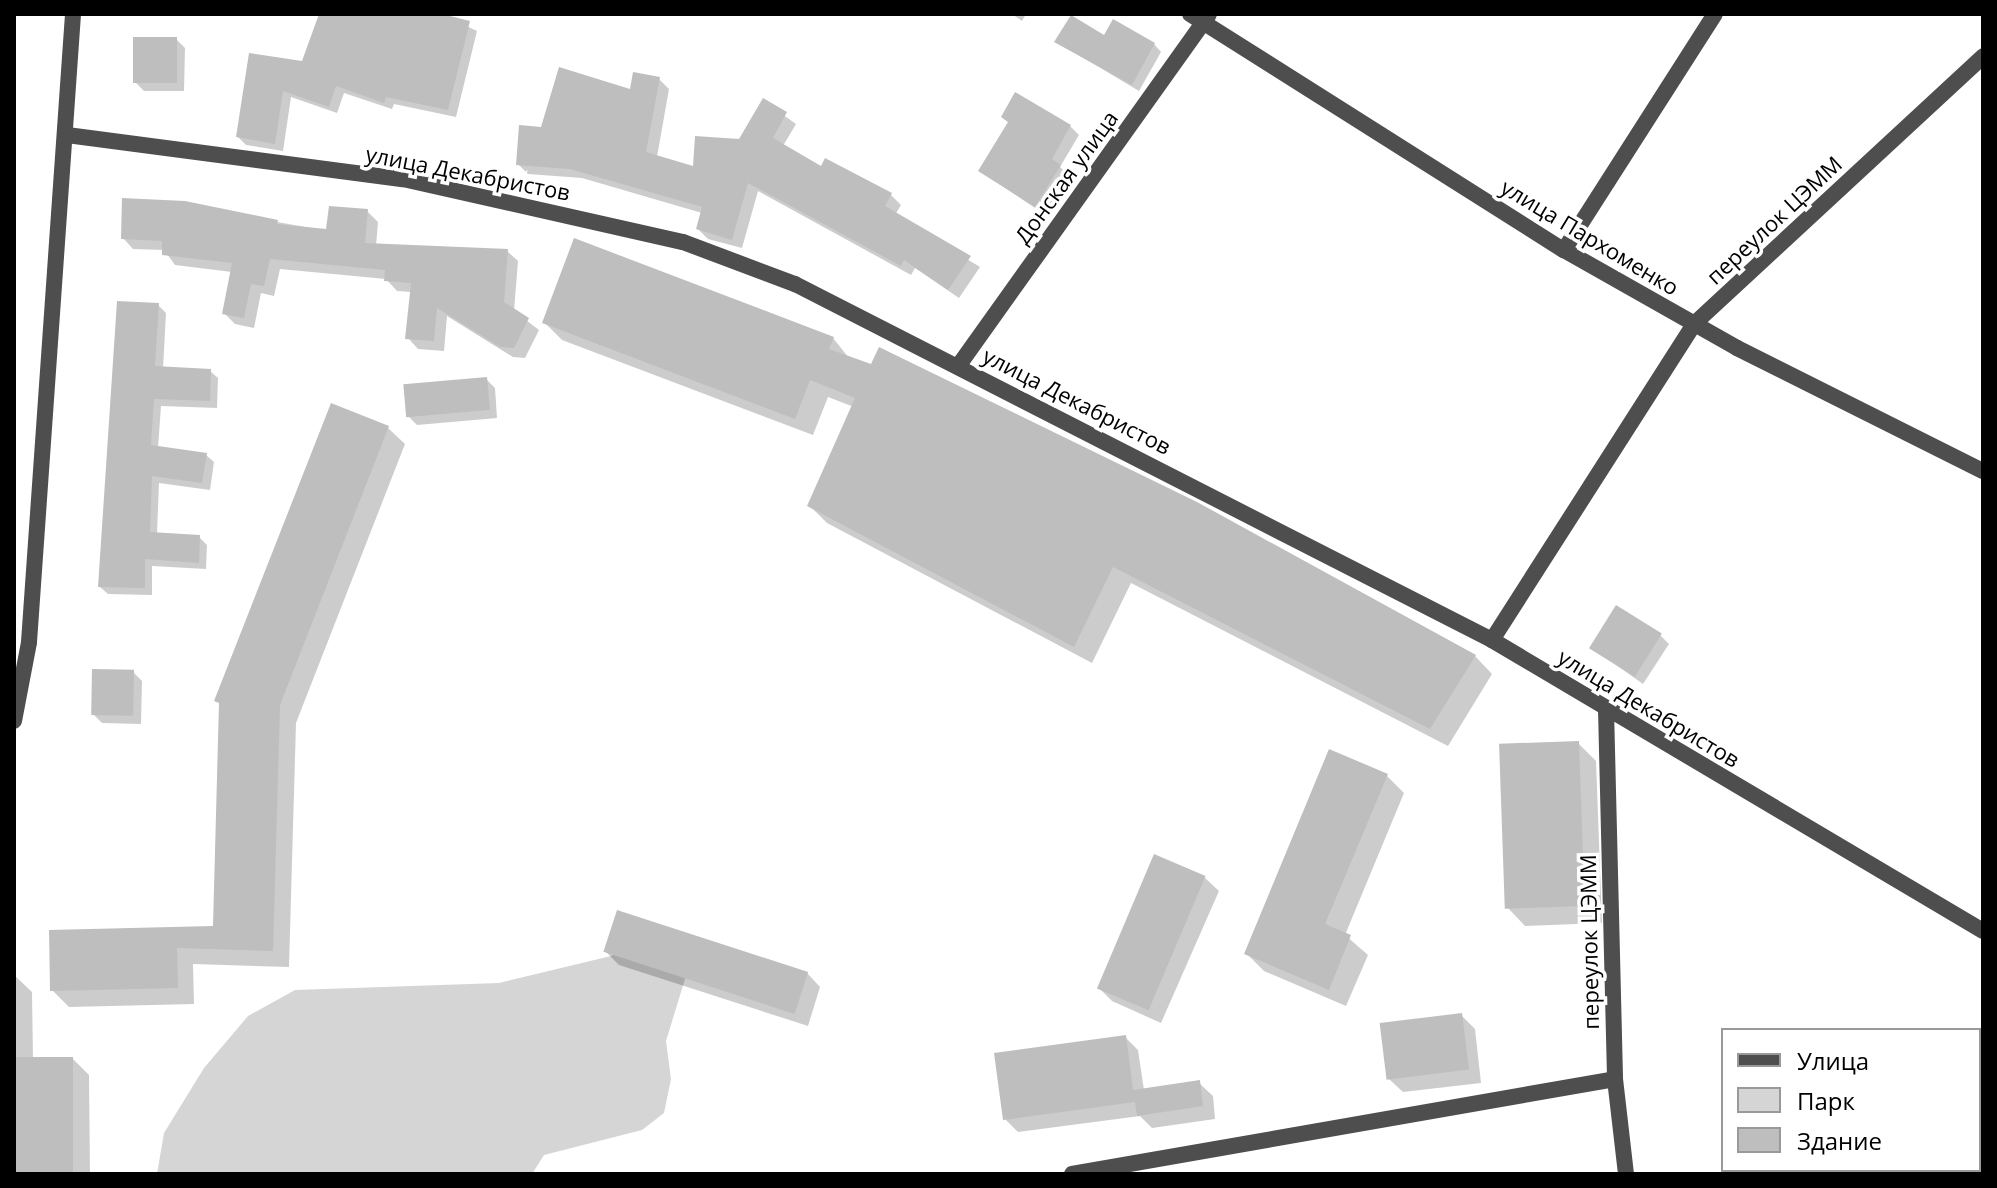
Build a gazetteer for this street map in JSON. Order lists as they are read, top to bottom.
{
  "streets": {
    "street": [
      "улица Декабристов",
      "Донская улица",
      "переулок ЦЭММ",
      "улица Пархоменко"
    ]
  },
  "crossings": [
    ["улица Декабристов", "Донская улица"],
    ["улица Декабристов", "переулок ЦЭММ"],
    ["Донская улица", "улица Пархоменко"],
    ["переулок ЦЭММ", "улица Пархоменко"]
  ],
  "legend": ["Улица", "Парк", "Здание"]
}
